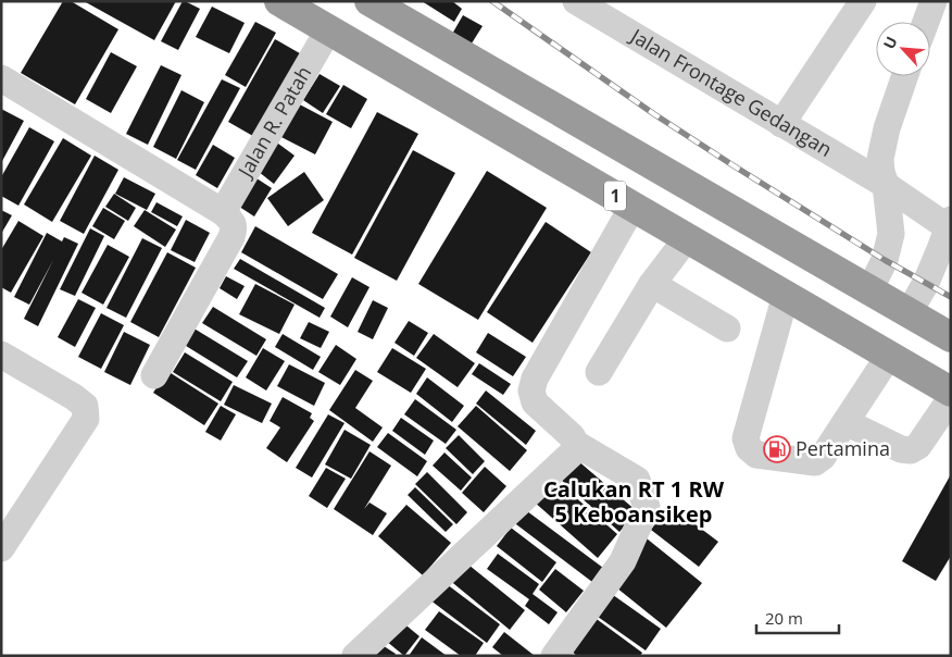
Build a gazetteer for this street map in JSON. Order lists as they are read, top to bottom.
{
  "streets": {
    "highway": ["1"],
    "street": ["Jalan Frontage Gedangan", "Jalan R. Patah"]
  },
  "crossings": [
    ["Jalan R. Patah", "1"]
  ],
  "districts": ["Calukan RT 1 RW 5 Keboansikep"],
  "places": {
    "fuel station": ["Pertamina"]
  },
  "scale_bar": "20 m",
  "north": "top left"
}
